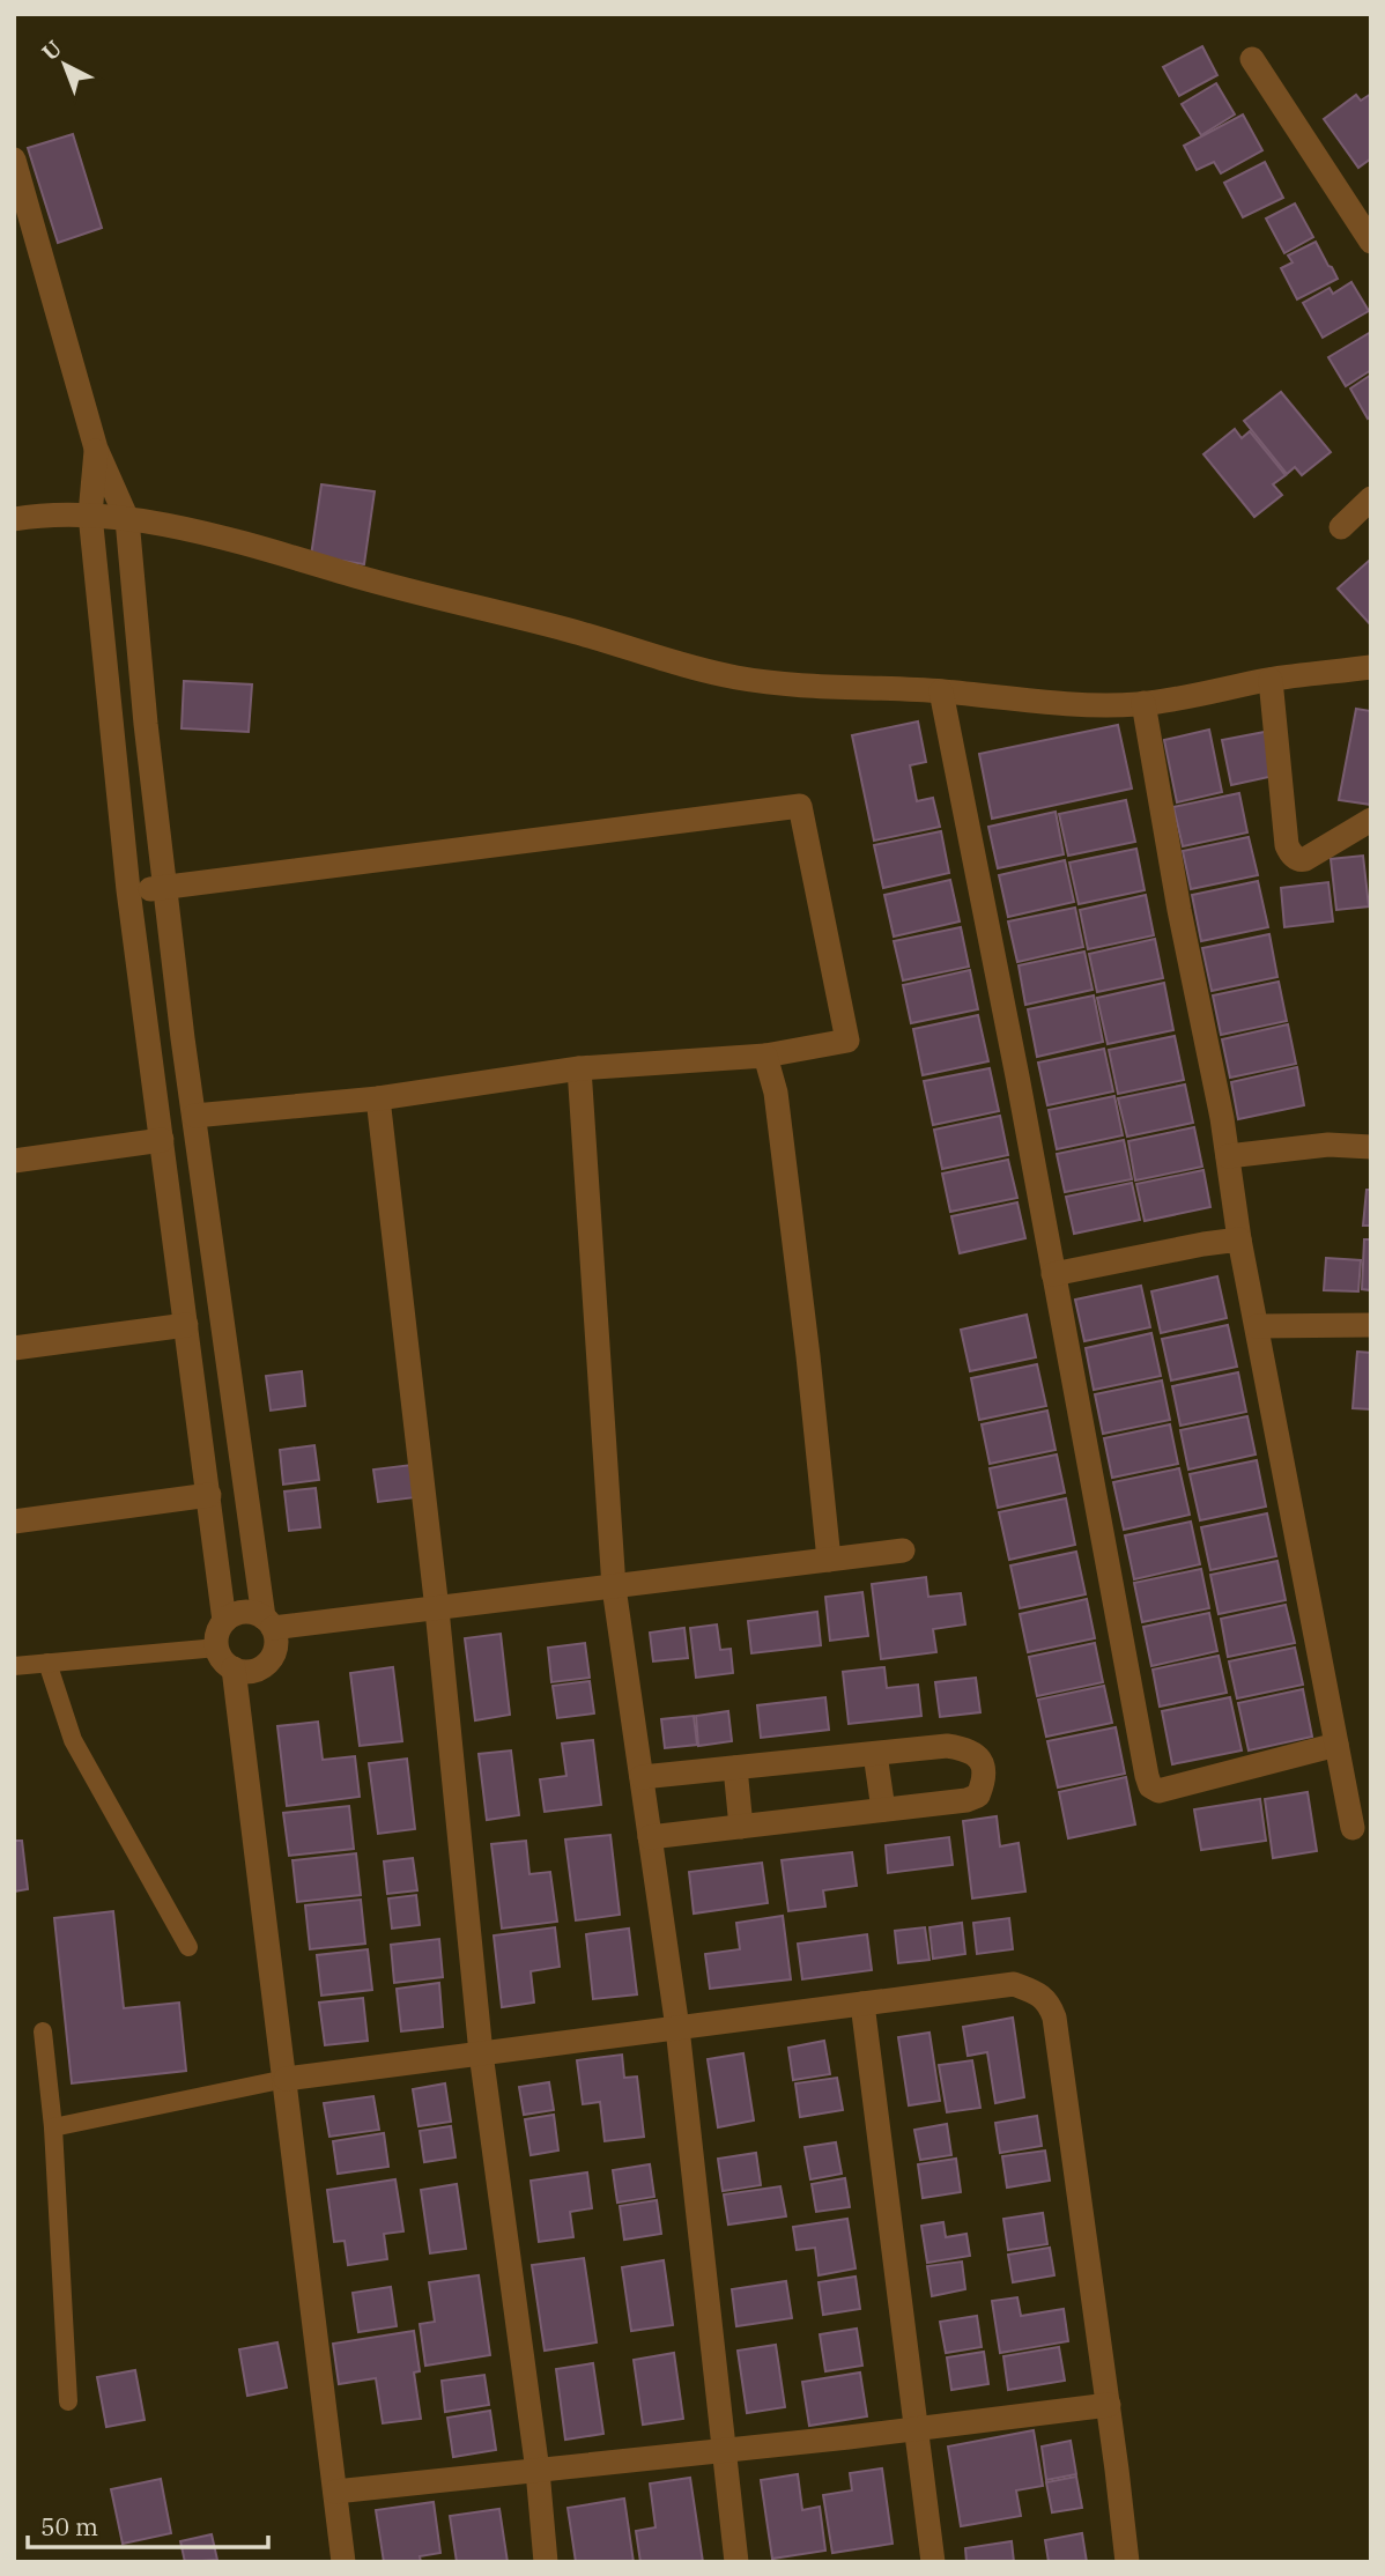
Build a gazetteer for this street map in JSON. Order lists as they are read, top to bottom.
{
  "scale_bar": "50 m",
  "north": "top left"
}
